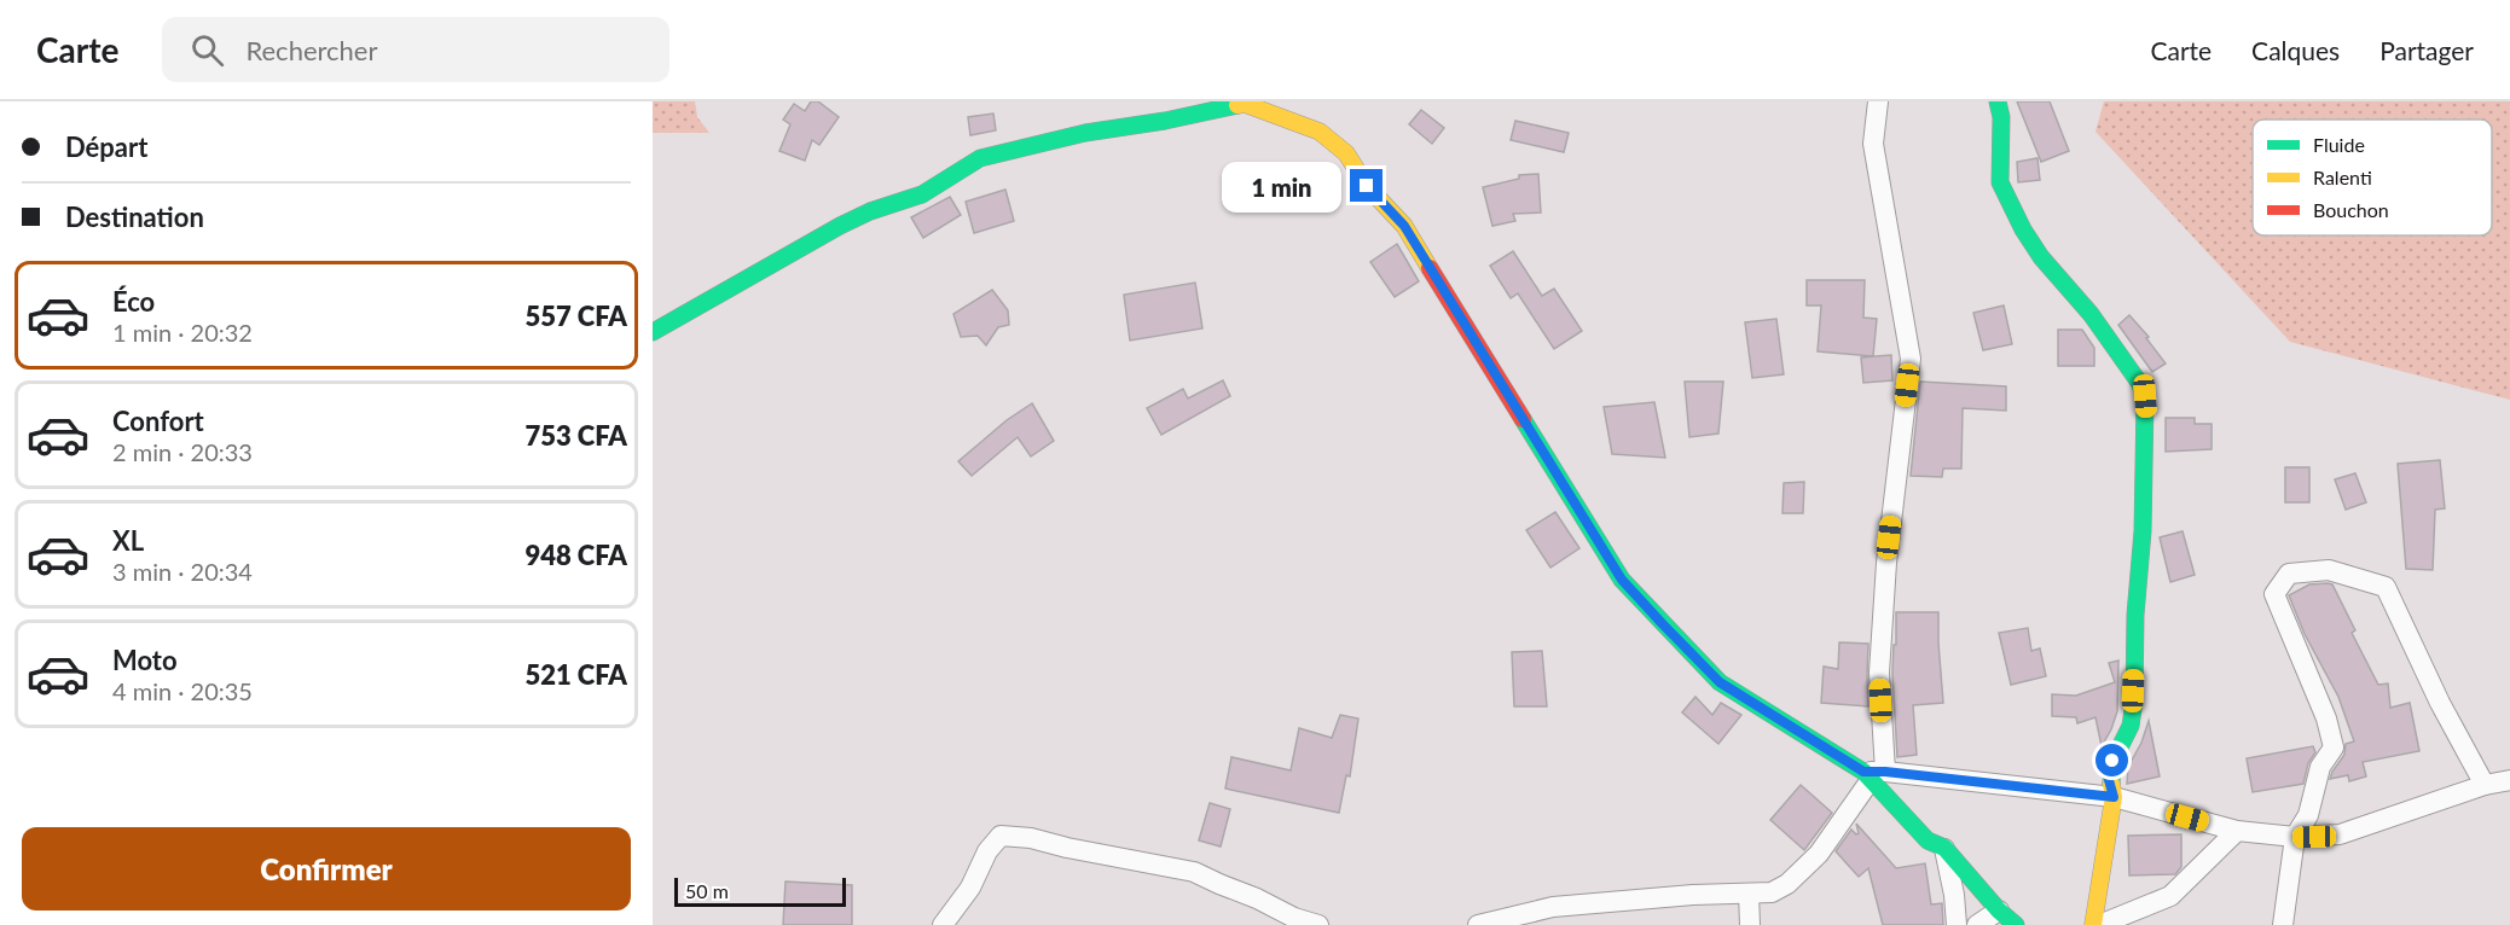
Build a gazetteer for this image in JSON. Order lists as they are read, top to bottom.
{
  "legend": ["Fluide", "Ralenti", "Bouchon"],
  "scale_bar": "50 m",
  "page": {
    "header": "Carte",
    "search": "Rechercher",
    "nav": ["Carte", "Calques", "Partager"],
    "banner": ["Départ", "Destination"],
    "bubble": "1 min",
    "list": [
      {
        "name": "Éco",
        "note": "1 min · 20:32",
        "value": "557 CFA"
      },
      {
        "name": "Confort",
        "note": "2 min · 20:33",
        "value": "753 CFA"
      },
      {
        "name": "XL",
        "note": "3 min · 20:34",
        "value": "948 CFA"
      },
      {
        "name": "Moto",
        "note": "4 min · 20:35",
        "value": "521 CFA"
      }
    ],
    "buttons": "Confirmer",
    "scale": "50 m"
  }
}
